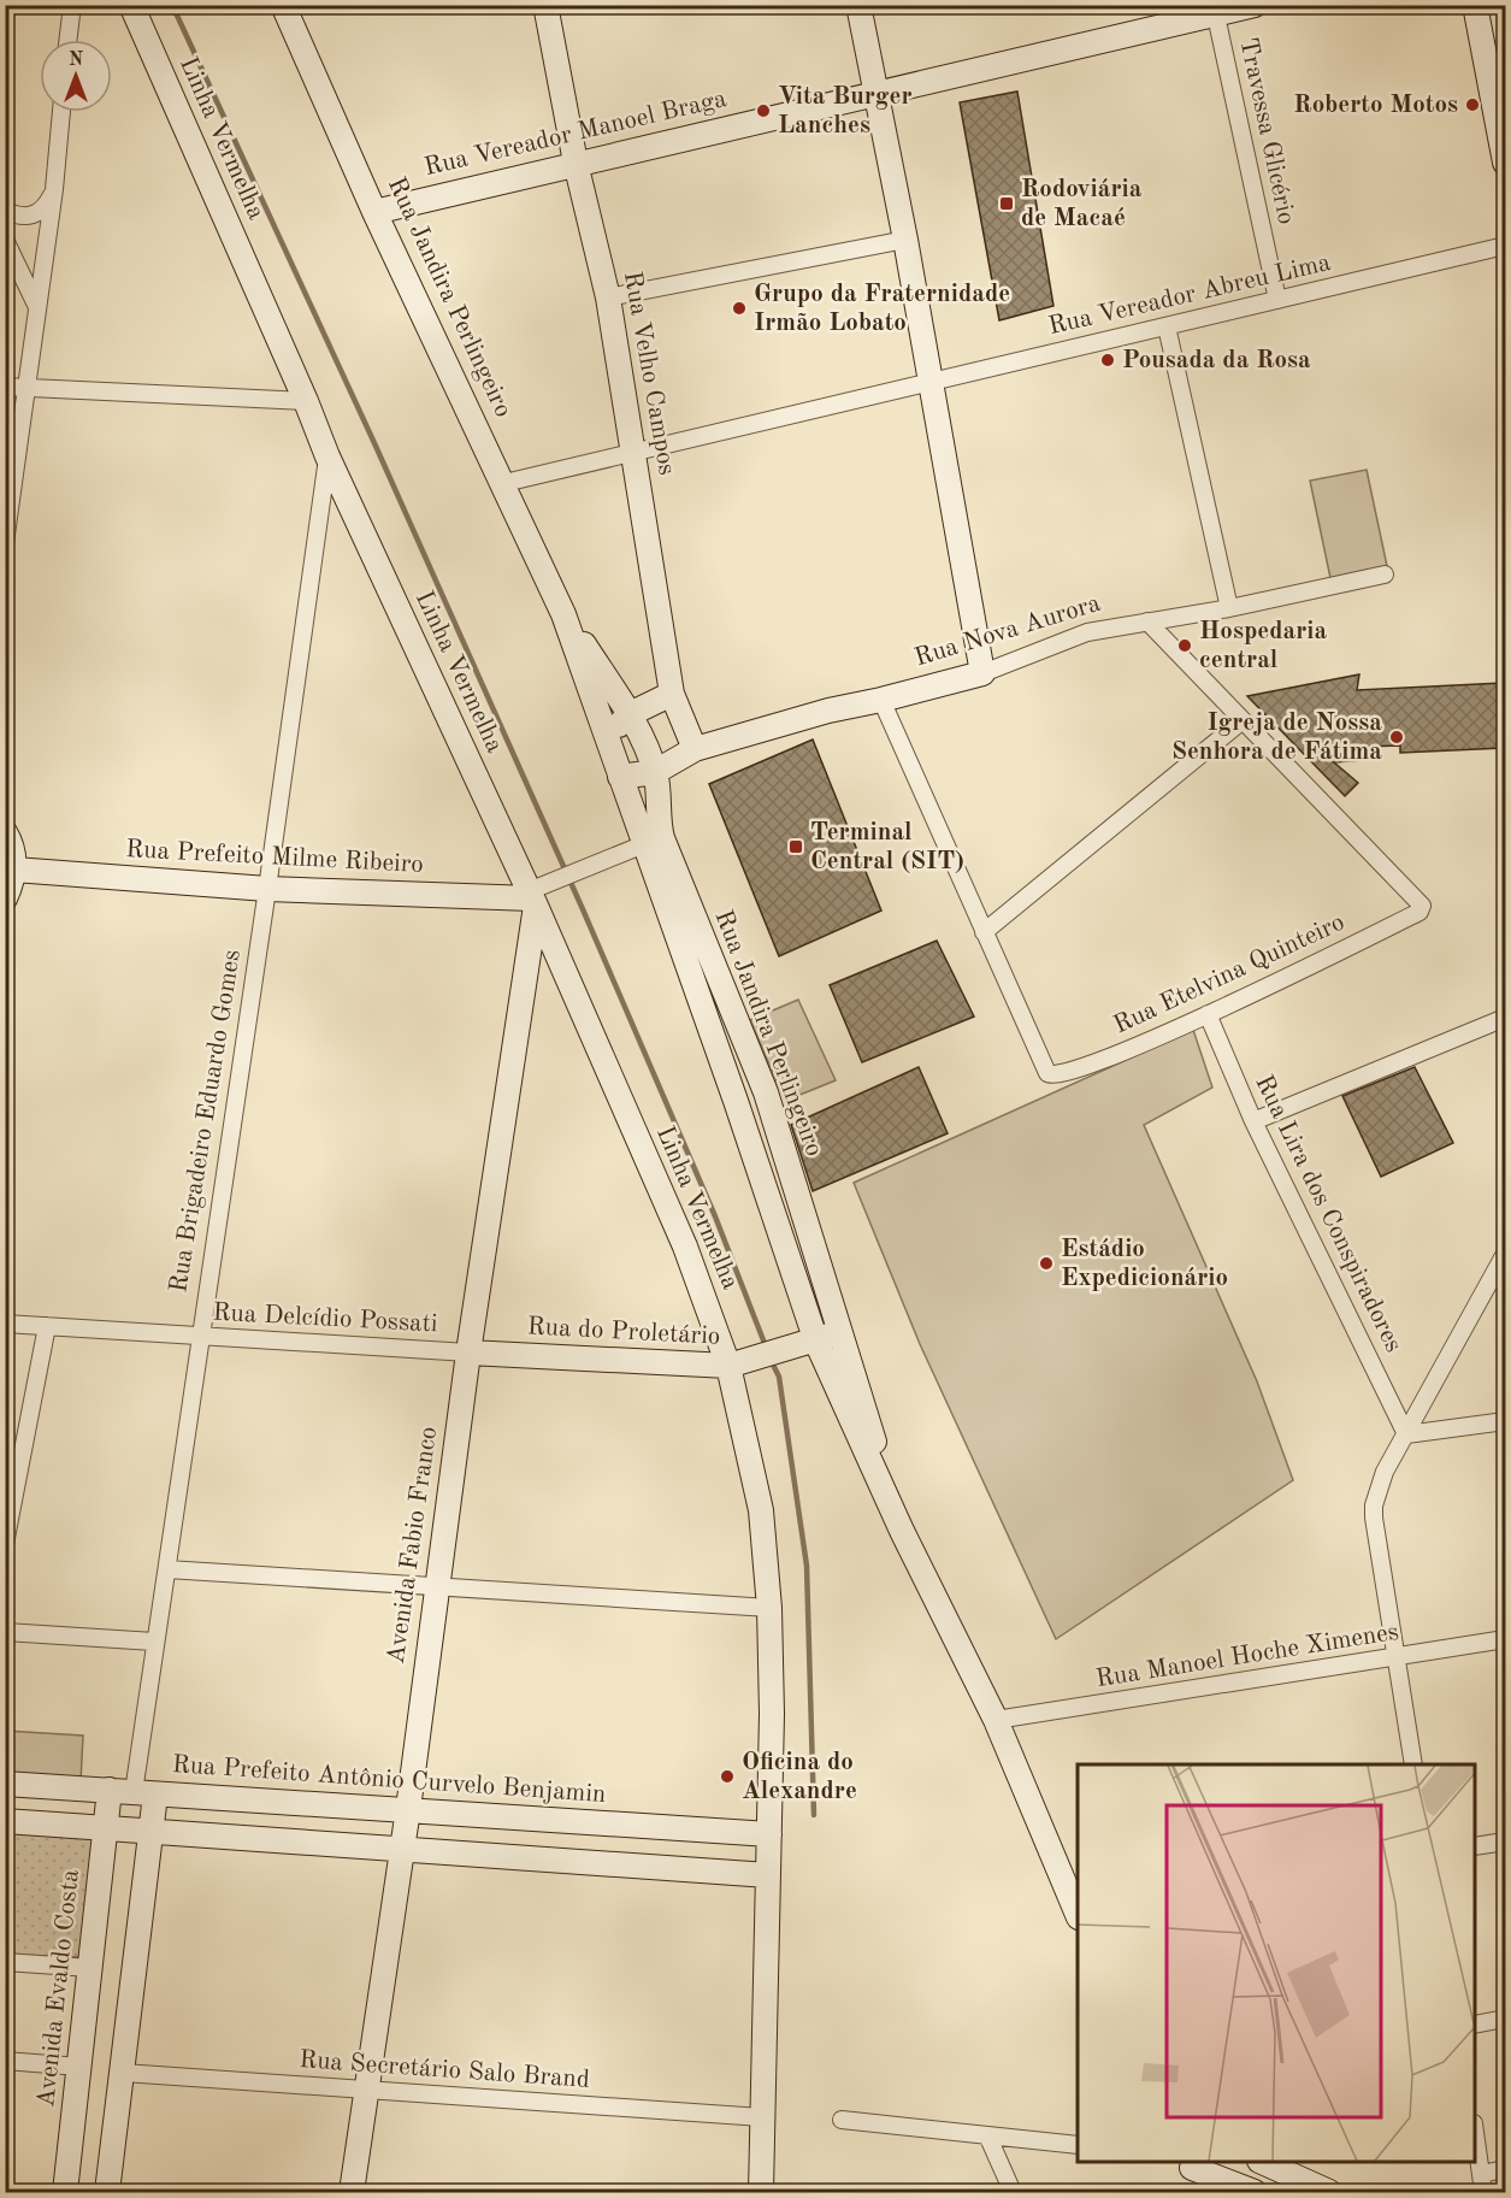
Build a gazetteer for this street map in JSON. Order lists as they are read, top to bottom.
{
  "streets": {
    "main road": [
      "Rua Vereador Manoel Braga",
      "Linha Vermelha",
      "Rua Jandira Perlingeiro",
      "Rua Velho Campos",
      "Rua Nova Aurora",
      "Rua Prefeito Milme Ribeiro",
      "Rua do Proletário",
      "Avenida Fabio Franco",
      "Rua Prefeito Antônio Curvelo Benjamin",
      "Avenida Evaldo Costa"
    ],
    "street": [
      "Travessa Glicério",
      "Rua Vereador Abreu Lima",
      "Rua Etelvina Quinteiro",
      "Rua Brigadeiro Eduardo Gomes",
      "Rua Lira dos Conspiradores",
      "Rua Delcídio Possati",
      "Rua Manoel Hoche Ximenes",
      "Rua Secretário Salo Brand"
    ]
  },
  "crossings": [
    ["Travessa Glicério", "Rua Vereador Manoel Braga"],
    ["Travessa Glicério", "Rua Vereador Abreu Lima"],
    ["Rua Vereador Manoel Braga", "Rua Jandira Perlingeiro"],
    ["Rua Vereador Manoel Braga", "Rua Velho Campos"],
    ["Linha Vermelha", "Rua Prefeito Milme Ribeiro"],
    ["Linha Vermelha", "Rua Brigadeiro Eduardo Gomes"],
    ["Linha Vermelha", "Rua do Proletário"],
    ["Linha Vermelha", "Avenida Fabio Franco"],
    ["Linha Vermelha", "Rua Prefeito Antônio Curvelo Benjamin"],
    ["Linha Vermelha", "Rua Secretário Salo Brand"],
    ["Rua Vereador Abreu Lima", "Rua Jandira Perlingeiro"],
    ["Rua Vereador Abreu Lima", "Rua Velho Campos"],
    ["Rua Jandira Perlingeiro", "Rua Nova Aurora"],
    ["Rua Jandira Perlingeiro", "Rua do Proletário"],
    ["Rua Jandira Perlingeiro", "Rua Manoel Hoche Ximenes"],
    ["Rua Velho Campos", "Rua Nova Aurora"],
    ["Rua Prefeito Milme Ribeiro", "Rua Brigadeiro Eduardo Gomes"],
    ["Rua Prefeito Milme Ribeiro", "Avenida Fabio Franco"],
    ["Rua Etelvina Quinteiro", "Rua Lira dos Conspiradores"],
    ["Rua Brigadeiro Eduardo Gomes", "Rua Delcídio Possati"],
    ["Rua Brigadeiro Eduardo Gomes", "Rua Prefeito Antônio Curvelo Benjamin"],
    ["Rua Brigadeiro Eduardo Gomes", "Avenida Evaldo Costa"],
    ["Rua Delcídio Possati", "Rua do Proletário"],
    ["Rua Delcídio Possati", "Avenida Fabio Franco"],
    ["Rua do Proletário", "Avenida Fabio Franco"],
    ["Avenida Fabio Franco", "Rua Prefeito Antônio Curvelo Benjamin"],
    ["Avenida Fabio Franco", "Rua Secretário Salo Brand"],
    ["Rua Prefeito Antônio Curvelo Benjamin", "Avenida Evaldo Costa"]
  ],
  "places": {
    "other": [
      "Roberto Motos",
      "Vita Burger Lanches",
      "Grupo da Fraternidade Irmão Lobato",
      "Pousada da Rosa",
      "Hospedaria central",
      "Igreja de Nossa Senhora de Fátima",
      "Estádio Expedicionário",
      "Oficina do Alexandre"
    ],
    "transit": ["Rodoviária de Macaé", "Terminal Central (SIT)"]
  },
  "north": "top"
}
